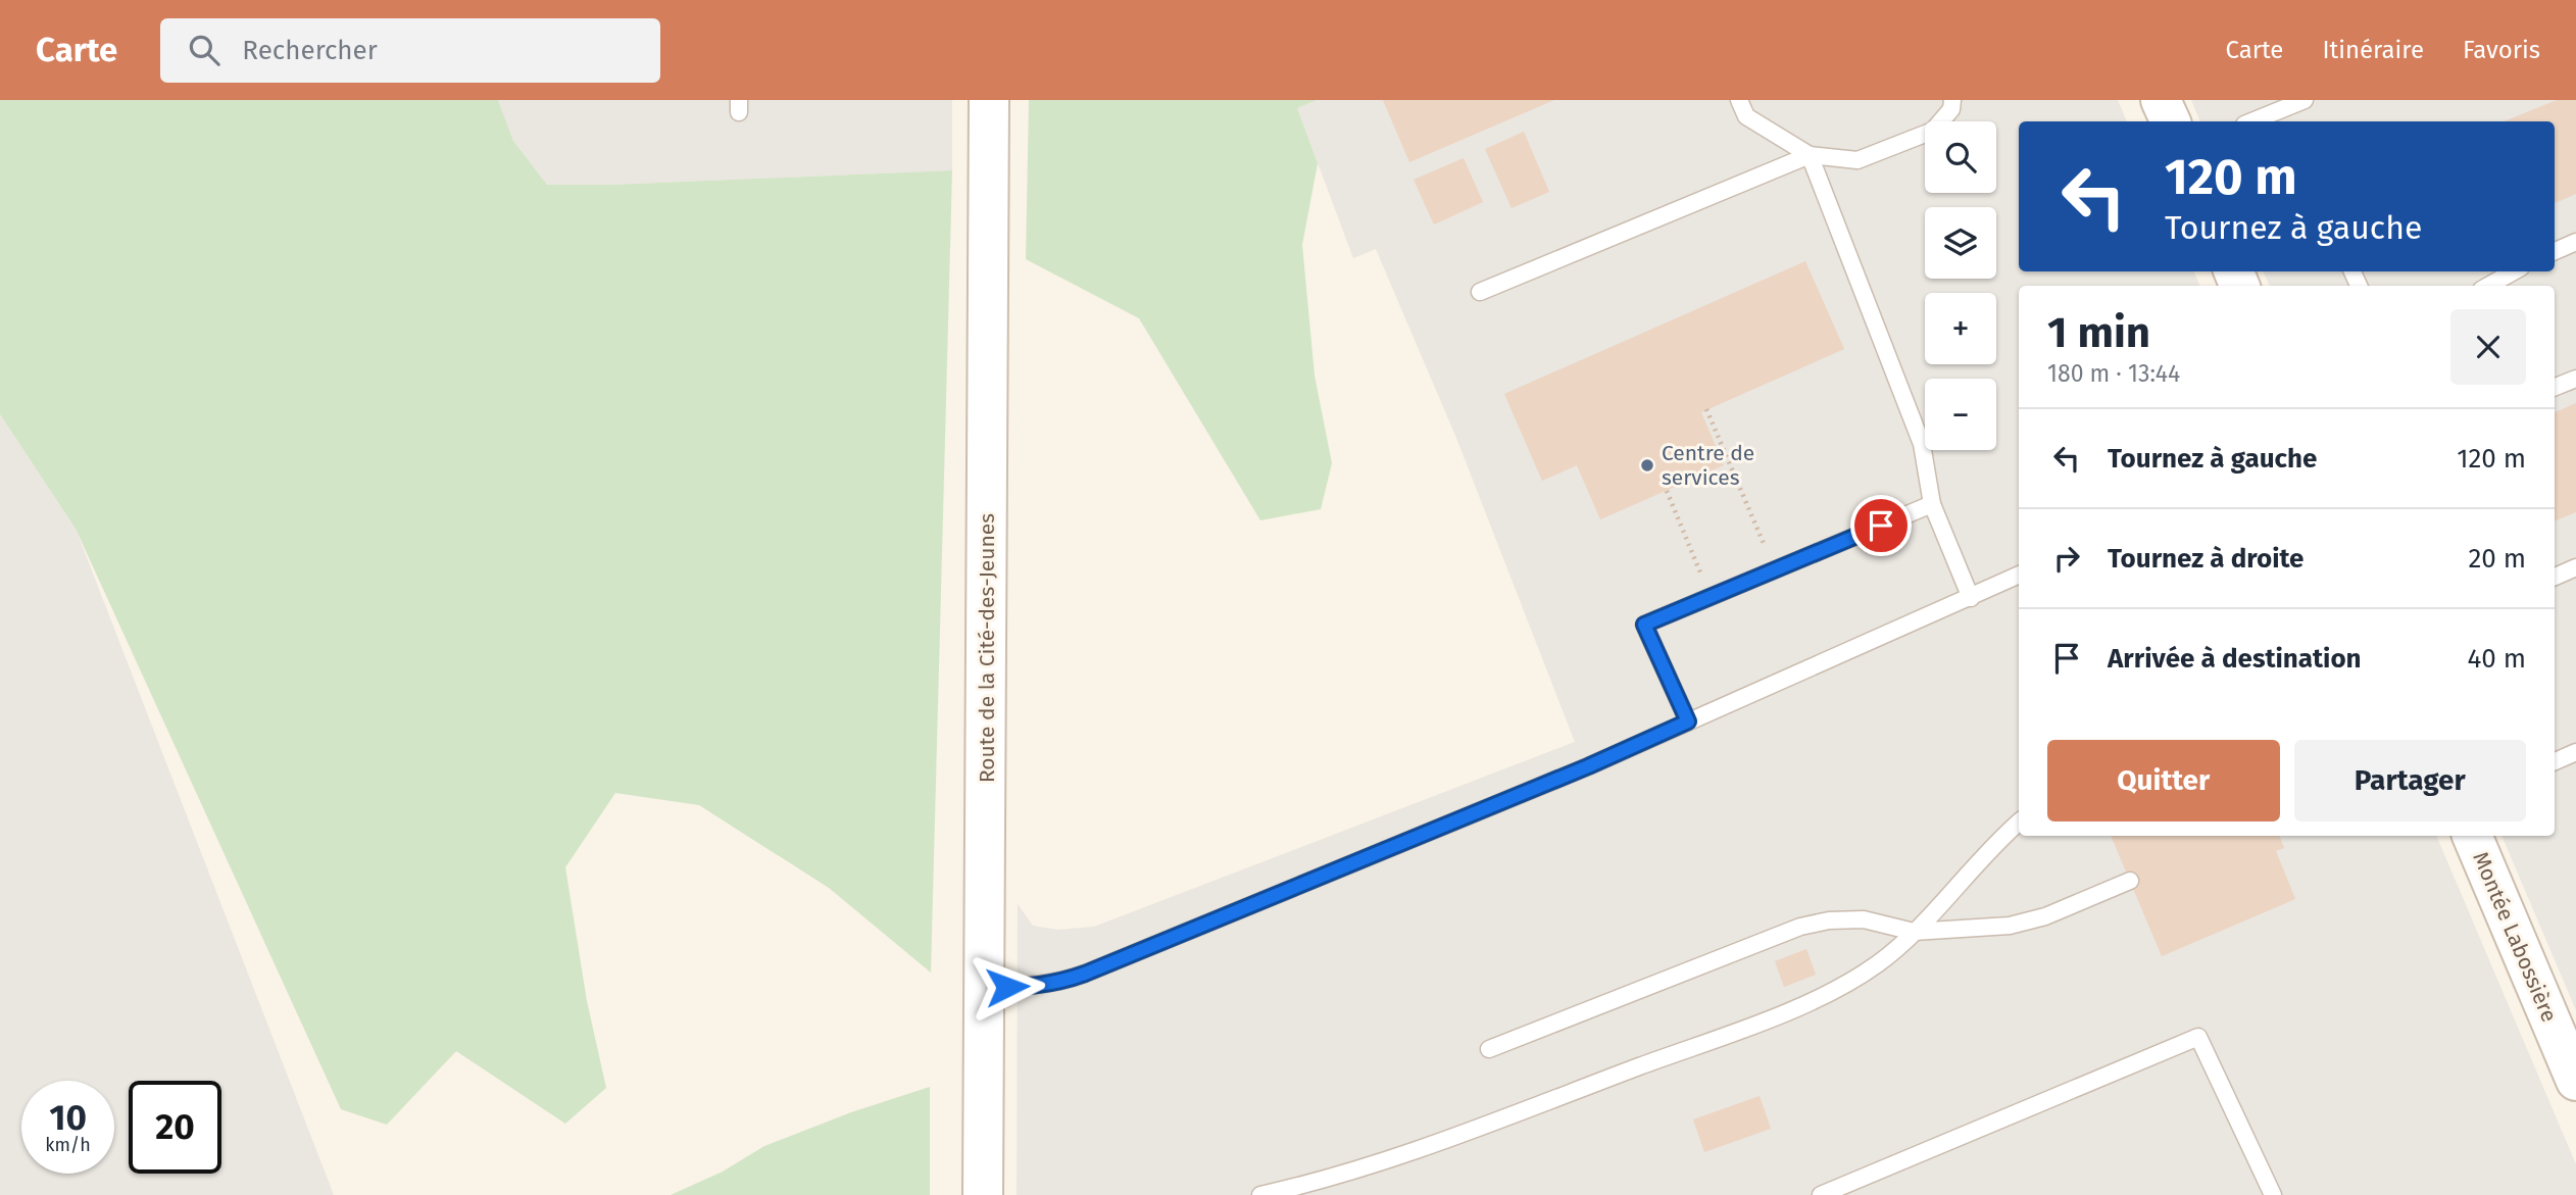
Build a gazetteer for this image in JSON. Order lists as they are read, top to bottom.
{
  "streets": {
    "main road": ["Route de la Cité-des-Jeunes", "Montée Labossière"]
  },
  "places": ["Centre de services"],
  "page": {
    "header": "Carte",
    "search": "Rechercher",
    "nav": ["Carte", "Itinéraire", "Favoris"],
    "map_buttons": ["+", "−"],
    "turn": ["120 m", "Tournez à gauche"],
    "heading": ["1 min", "180 m · 13:44"],
    "list": [
      {
        "name": "Tournez à gauche",
        "value": "120 m"
      },
      {
        "name": "Tournez à droite",
        "value": "20 m"
      },
      {
        "name": "Arrivée à destination",
        "value": "40 m"
      }
    ],
    "buttons": ["Quitter", "Partager"],
    "speed": "10 km/h",
    "limit": "20"
  }
}
